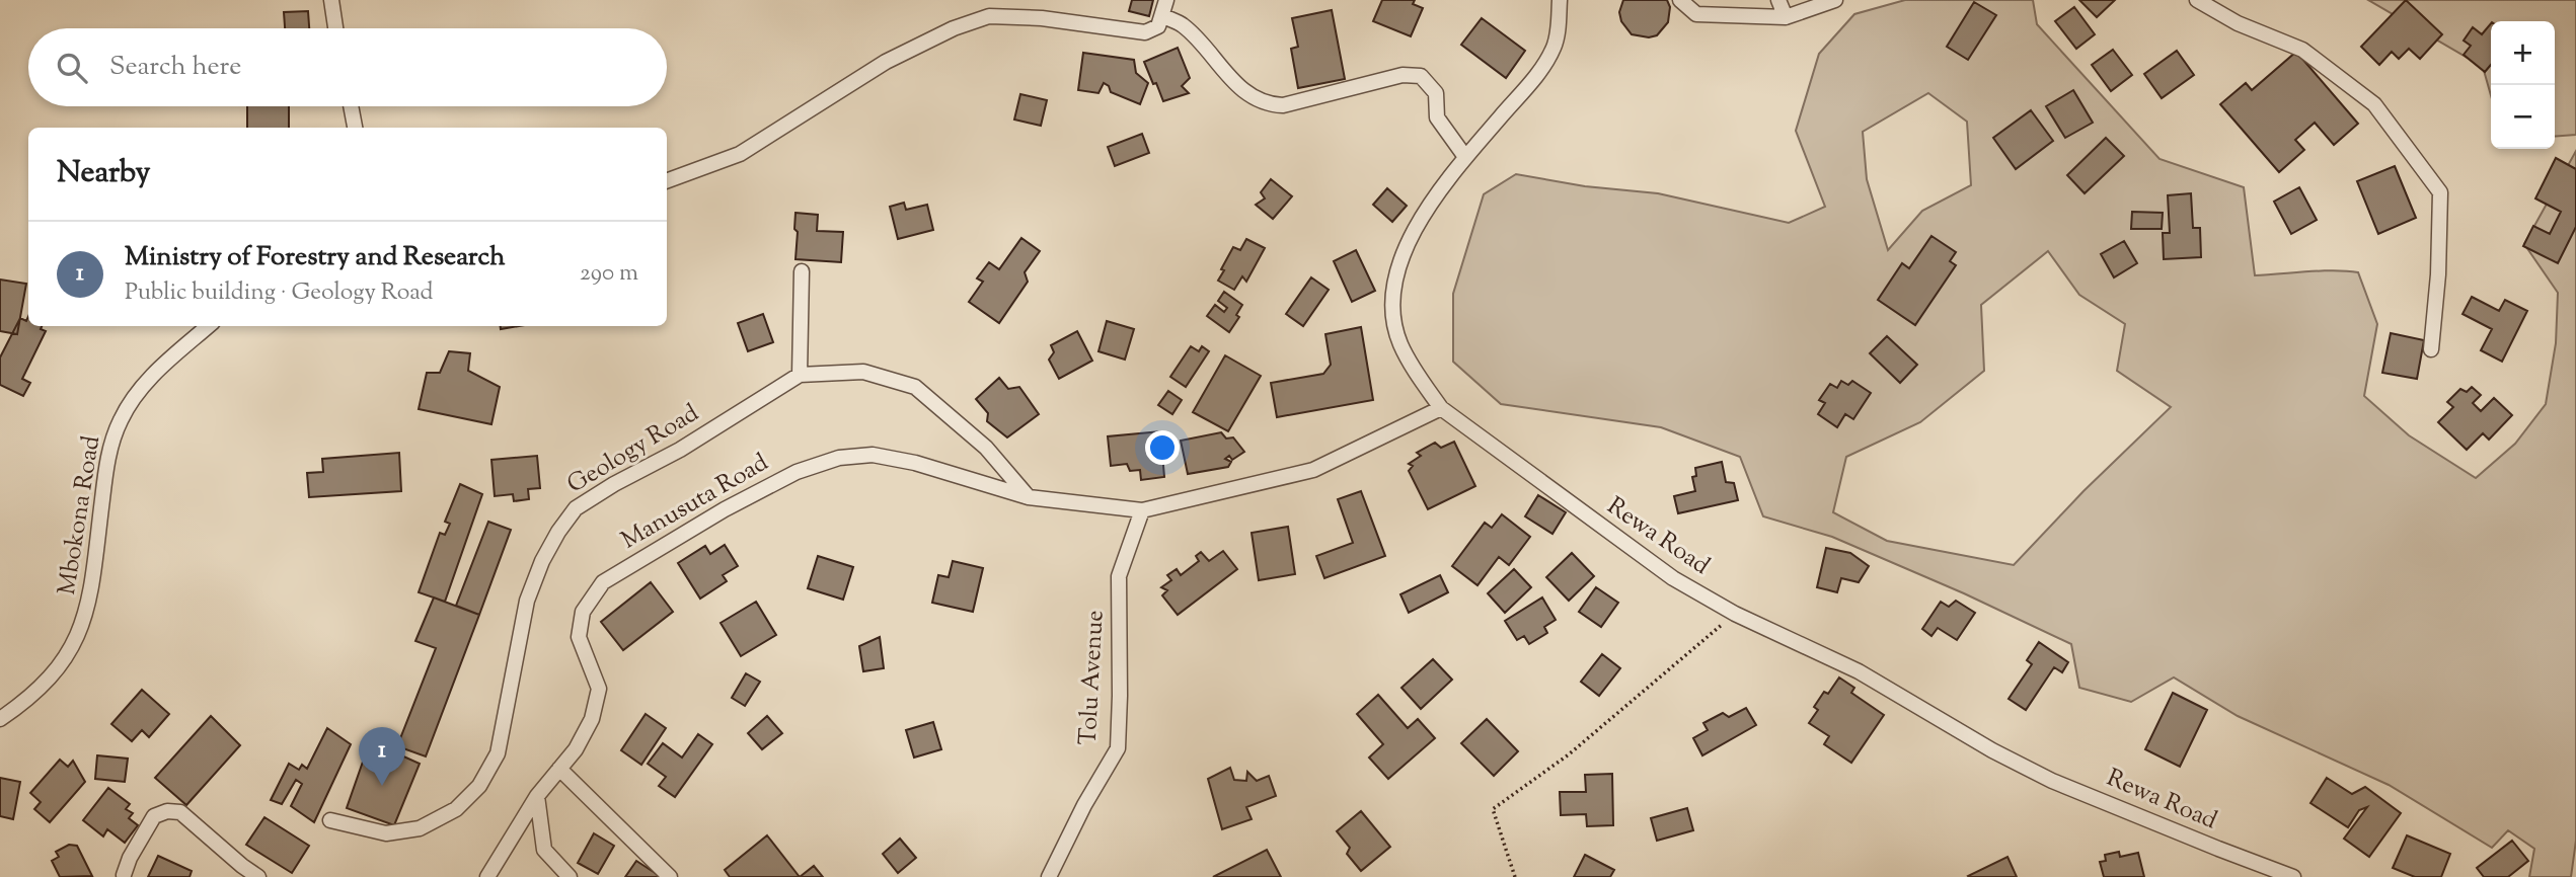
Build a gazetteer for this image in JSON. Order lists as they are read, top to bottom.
{
  "streets": {
    "street": [
      "Geology Road",
      "Manusuta Road",
      "Mbokona Road",
      "Rewa Road",
      "Tolu Avenue"
    ]
  },
  "crossings": [
    ["Geology Road", "Manusuta Road"],
    ["Manusuta Road", "Rewa Road"],
    ["Manusuta Road", "Tolu Avenue"]
  ],
  "page": {
    "map_buttons": ["+", "−"],
    "search": "Search here",
    "heading": "Nearby",
    "list": [
      {
        "mark": "1",
        "name": "Ministry of Forestry and Research",
        "note": "Public building · Geology Road",
        "value": "290 m"
      }
    ],
    "pins": "1"
  }
}
